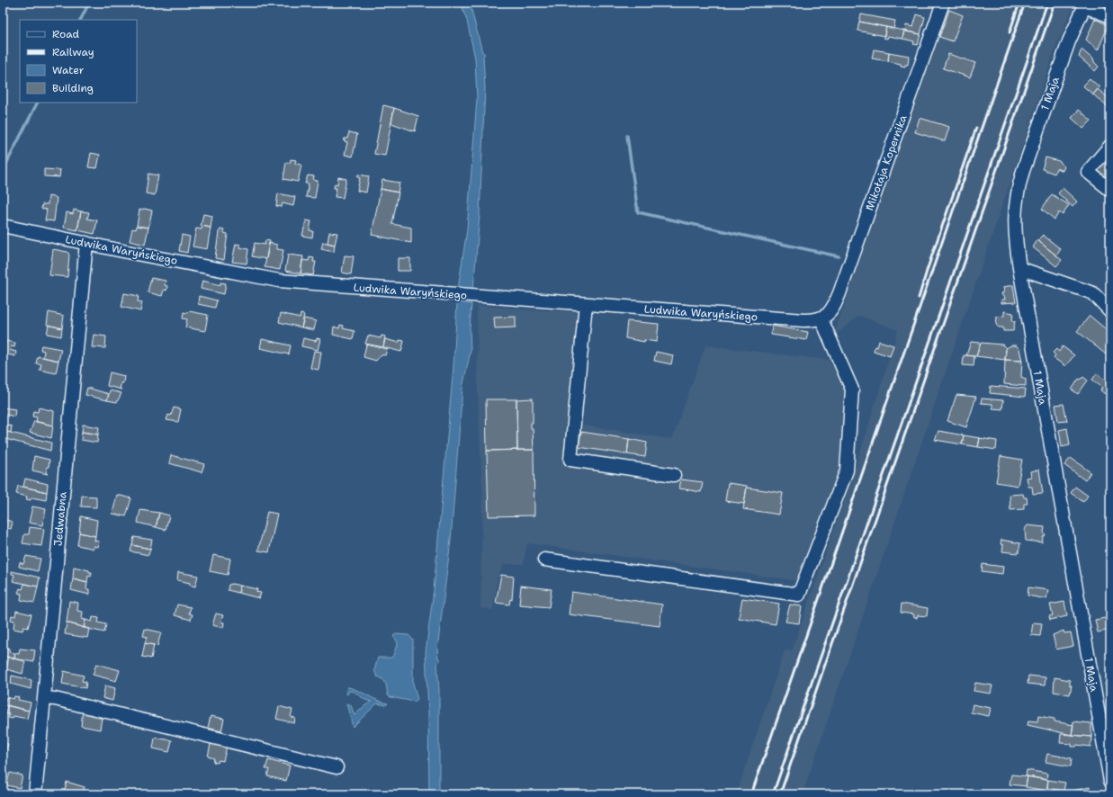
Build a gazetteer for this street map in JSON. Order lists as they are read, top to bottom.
{
  "streets": {
    "street": [
      "1 Maja",
      "Mikołaja Kopernika",
      "Ludwika Waryńskiego",
      "Jedwabna"
    ]
  },
  "crossings": [
    ["Mikołaja Kopernika", "Ludwika Waryńskiego"],
    ["Ludwika Waryńskiego", "Jedwabna"]
  ],
  "legend": [
    "Road",
    "Railway",
    "Water",
    "Building"
  ]
}
